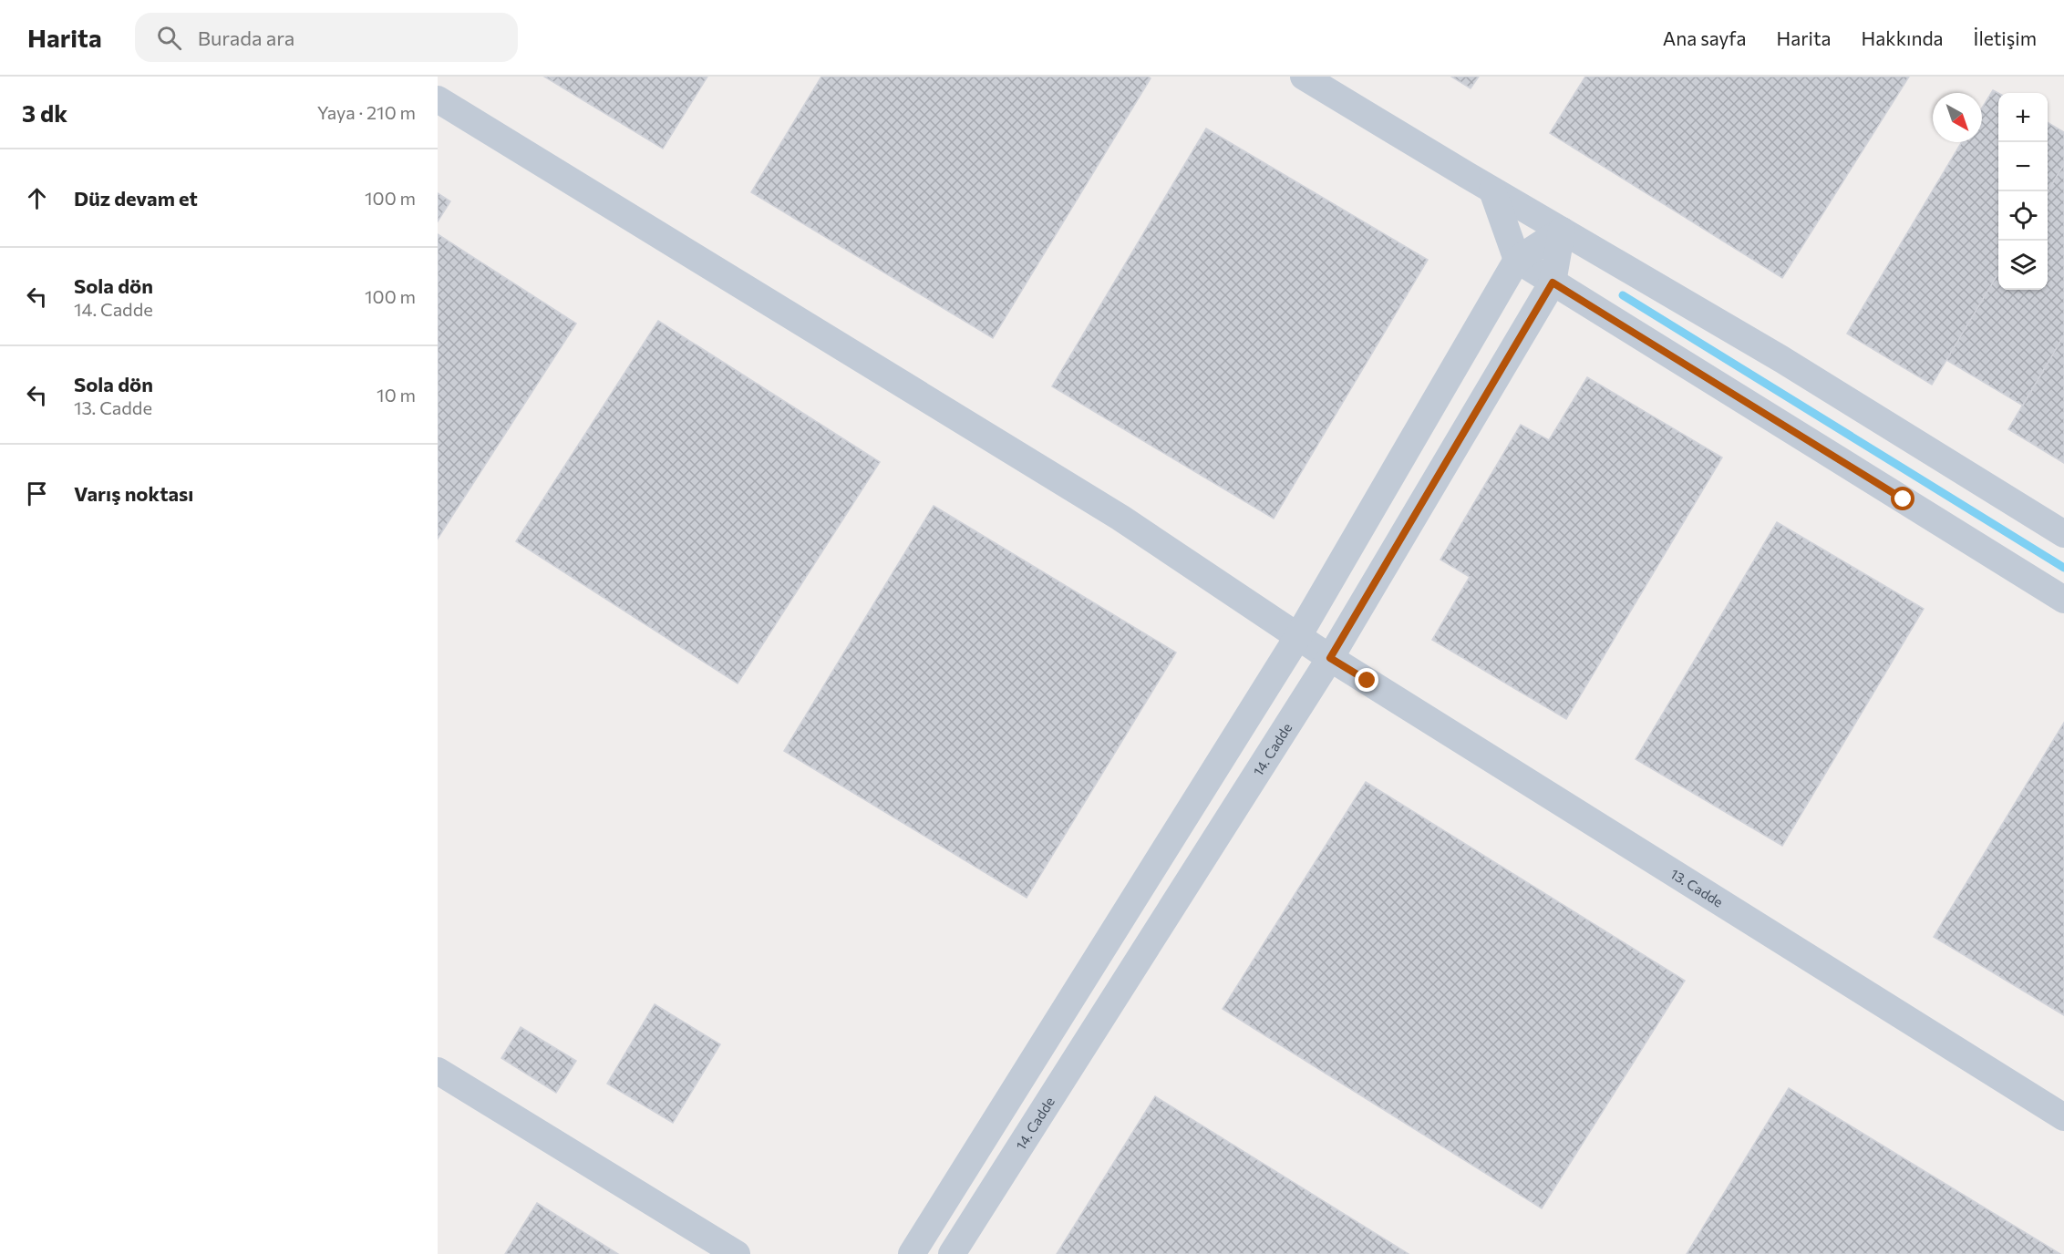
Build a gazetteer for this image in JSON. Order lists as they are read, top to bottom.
{
  "streets": {
    "lane": ["14. Cadde", "13. Cadde"]
  },
  "crossings": [
    ["14. Cadde", "13. Cadde"]
  ],
  "north": "bottom right",
  "page": {
    "header": "Harita",
    "search": "Burada ara",
    "nav": [
      "Ana sayfa",
      "Harita",
      "Hakkında",
      "İletişim"
    ],
    "heading": ["3 dk", "Yaya · 210 m"],
    "map_buttons": ["+", "−"],
    "list": [
      ["Düz devam et", "100 m"],
      ["Sola dön", "14. Cadde", "100 m"],
      ["Sola dön", "13. Cadde", "10 m"],
      "Varış noktası"
    ]
  }
}
